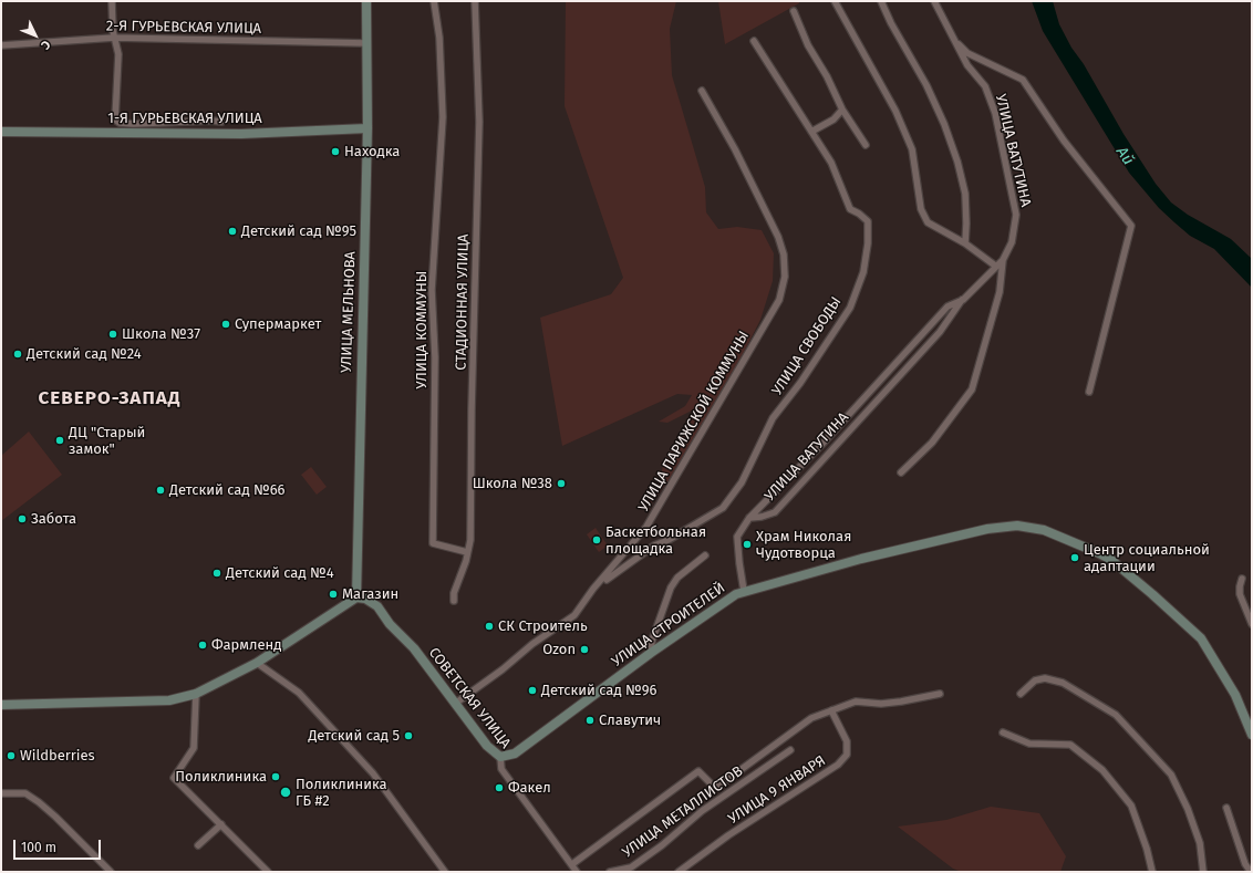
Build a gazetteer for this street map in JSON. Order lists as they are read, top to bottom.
{
  "streets": {
    "main road": [
      "1-Я ГУРЬЕВСКАЯ УЛИЦА",
      "УЛИЦА МЕЛЬНОВА",
      "УЛИЦА СТРОИТЕЛЕЙ",
      "СОВЕТСКАЯ УЛИЦА"
    ],
    "street": [
      "2-Я ГУРЬЕВСКАЯ УЛИЦА",
      "УЛИЦА ВАТУТИНА",
      "СТАДИОННАЯ УЛИЦА",
      "УЛИЦА КОММУНЫ",
      "УЛИЦА СВОБОДЫ",
      "УЛИЦА ПАРИЖСКОЙ КОММУНЫ",
      "УЛИЦА 9 ЯНВАРЯ",
      "УЛИЦА МЕТАЛЛИСТОВ"
    ]
  },
  "crossings": [
    ["2-Я ГУРЬЕВСКАЯ УЛИЦА", "УЛИЦА МЕЛЬНОВА"],
    ["1-Я ГУРЬЕВСКАЯ УЛИЦА", "УЛИЦА МЕЛЬНОВА"],
    ["УЛИЦА ВАТУТИНА", "УЛИЦА СТРОИТЕЛЕЙ"],
    ["СТАДИОННАЯ УЛИЦА", "УЛИЦА КОММУНЫ"],
    ["УЛИЦА МЕЛЬНОВА", "СОВЕТСКАЯ УЛИЦА"],
    ["УЛИЦА СВОБОДЫ", "УЛИЦА ПАРИЖСКОЙ КОММУНЫ"],
    ["УЛИЦА ПАРИЖСКОЙ КОММУНЫ", "СОВЕТСКАЯ УЛИЦА"],
    ["УЛИЦА СТРОИТЕЛЕЙ", "СОВЕТСКАЯ УЛИЦА"],
    ["СОВЕТСКАЯ УЛИЦА", "УЛИЦА МЕТАЛЛИСТОВ"],
    ["УЛИЦА 9 ЯНВАРЯ", "УЛИЦА МЕТАЛЛИСТОВ"]
  ],
  "districts": ["СЕВЕРО-ЗАПАД"],
  "water": ["Ай"],
  "places": [
    "Находка",
    "Детский сад №95",
    "Супермаркет",
    "Школа №37",
    "Детский сад №24",
    "ДЦ \"Старый замок\"",
    "Школа №38",
    "Детский сад №66",
    "Забота",
    "Баскетбольная площадка",
    "Храм Николая Чудотворца",
    "Центр социальной адаптации",
    "Детский сад №4",
    "Магазин",
    "СК Строитель",
    "Фармленд",
    "Ozon",
    "Детский сад №96",
    "Славутич",
    "Детский сад 5",
    "Wildberries",
    "Поликлиника",
    "Факел",
    "Поликлиника ГБ #2"
  ],
  "scale_bar": "100 m",
  "north": "bottom right"
}
